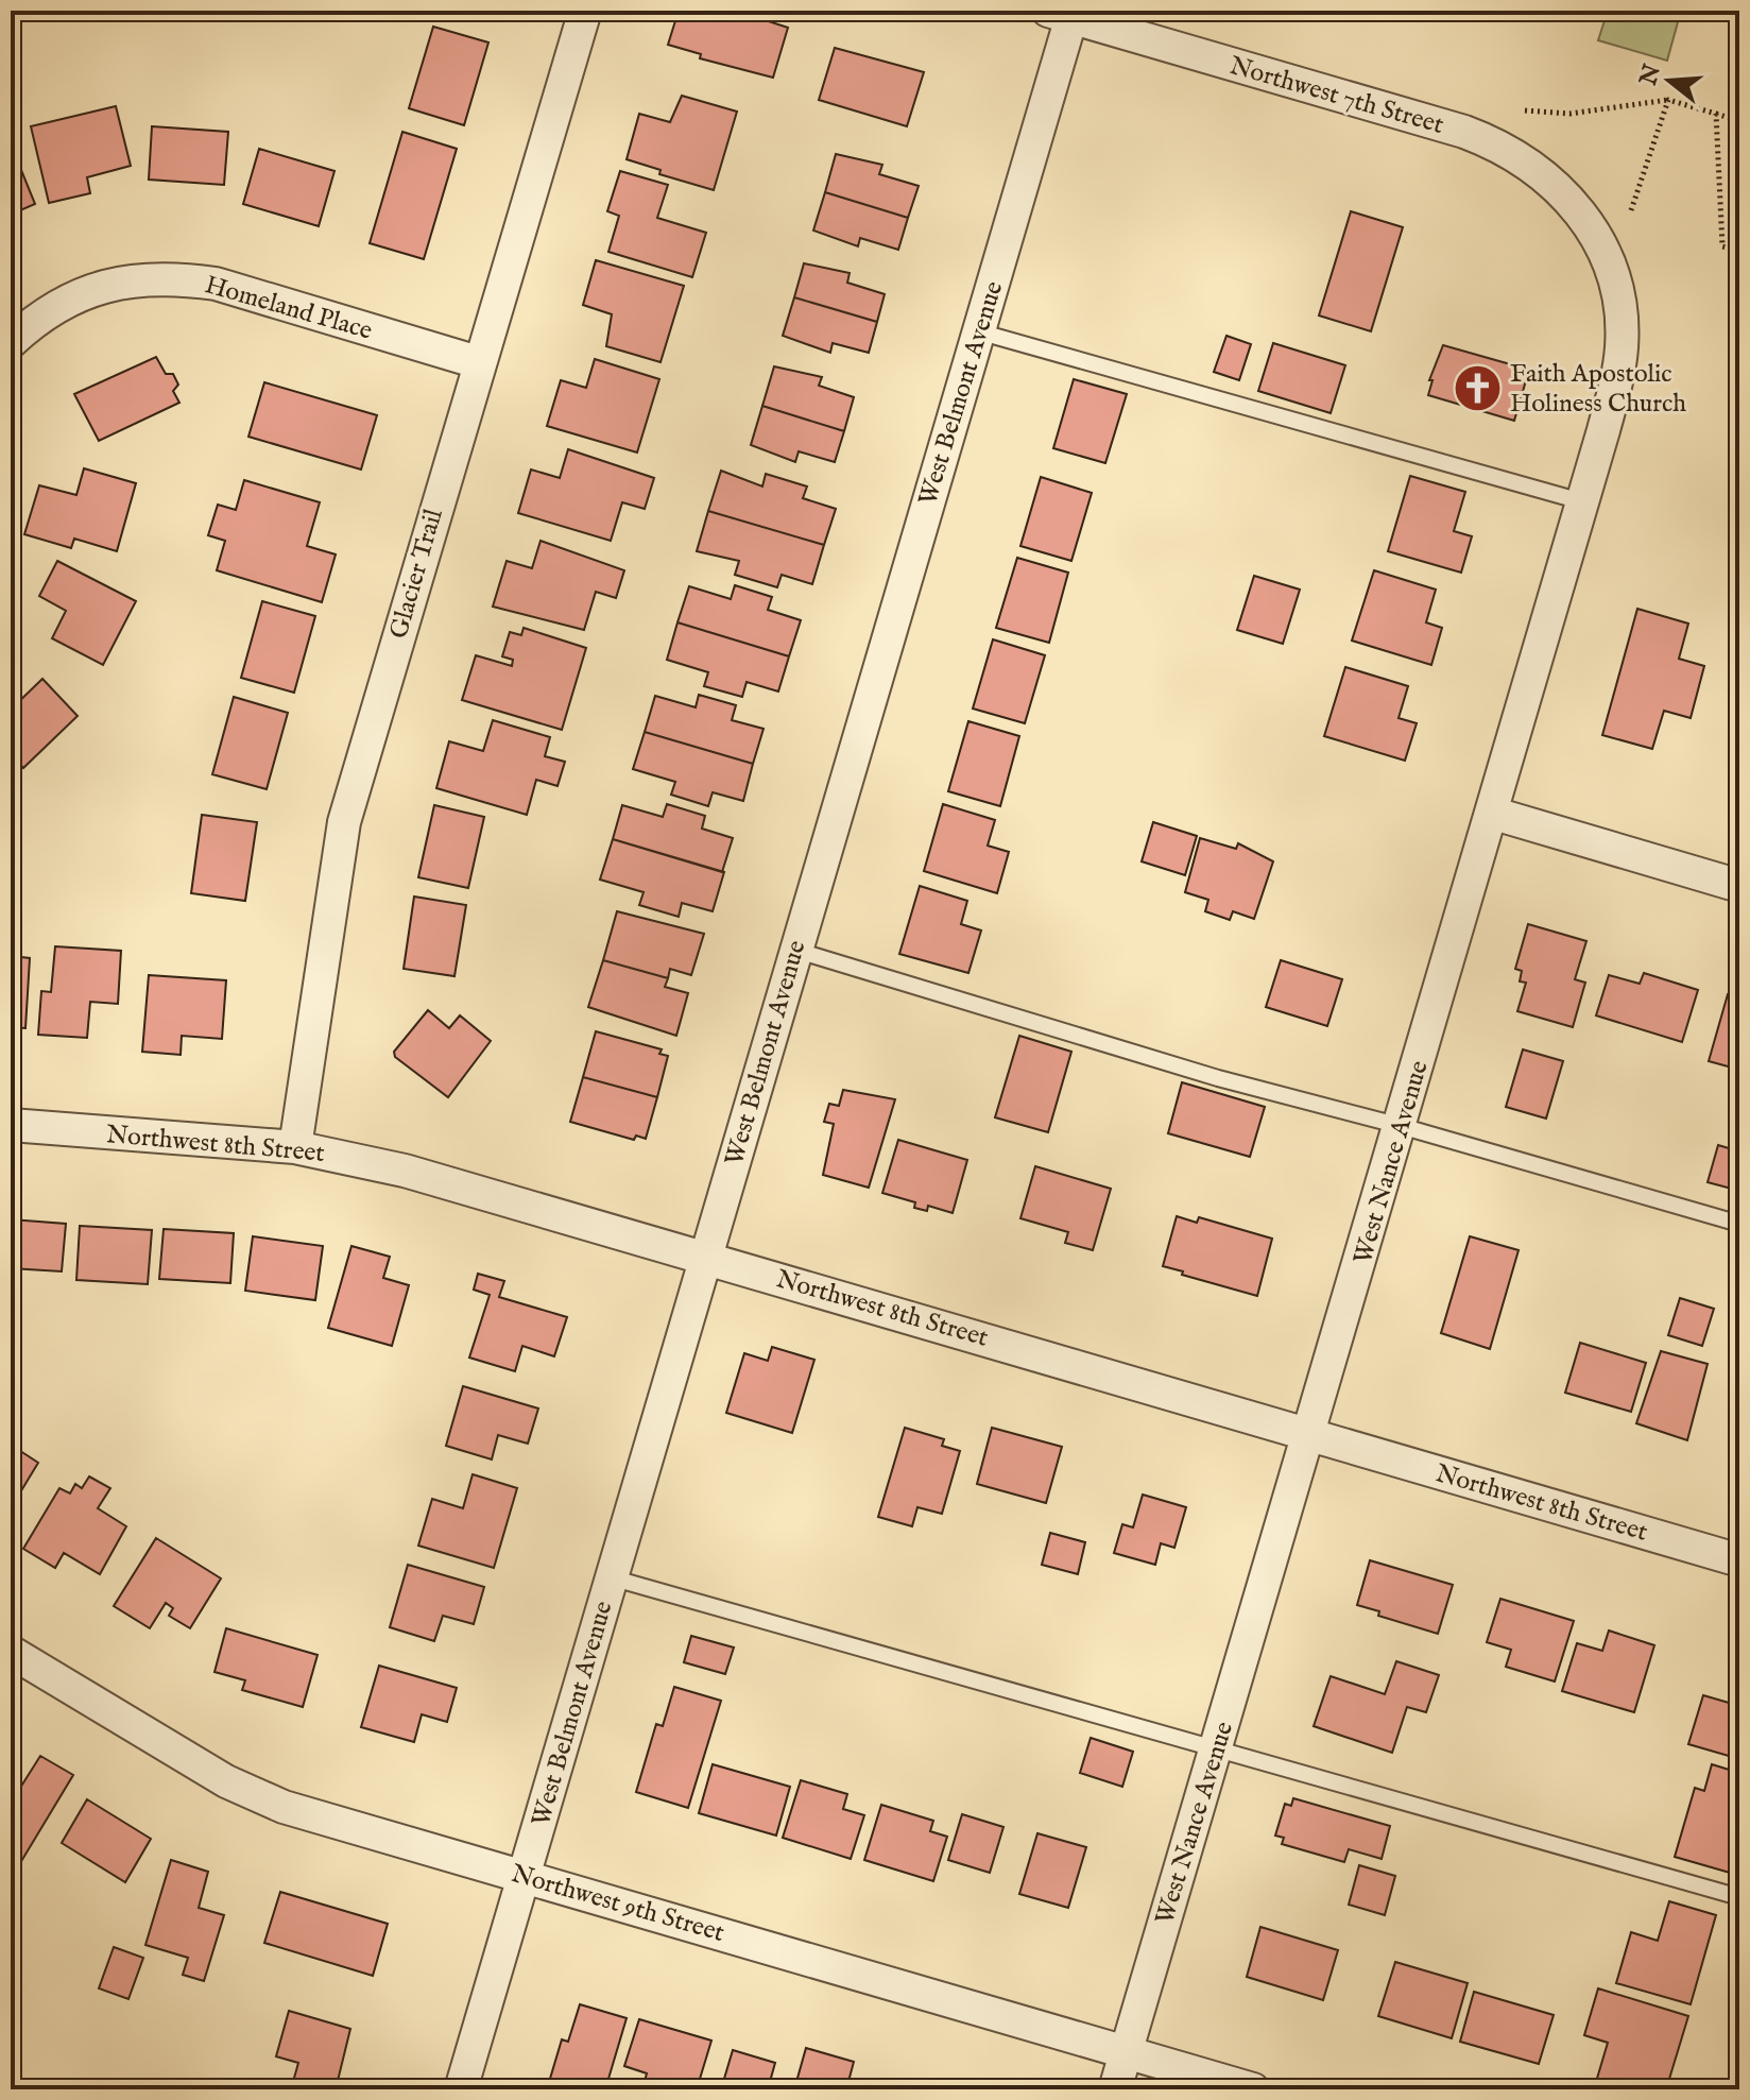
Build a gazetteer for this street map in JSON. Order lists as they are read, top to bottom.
{
  "streets": {
    "street": [
      "Northwest 7th Street",
      "Homeland Place",
      "West Belmont Avenue",
      "Glacier Trail",
      "Northwest 8th Street",
      "West Nance Avenue",
      "Northwest 9th Street"
    ]
  },
  "crossings": [
    ["Northwest 7th Street", "West Belmont Avenue"],
    ["Northwest 7th Street", "West Nance Avenue"],
    ["Homeland Place", "Glacier Trail"],
    ["West Belmont Avenue", "Northwest 8th Street"],
    ["West Belmont Avenue", "Northwest 9th Street"],
    ["Glacier Trail", "Northwest 8th Street"],
    ["Northwest 8th Street", "West Nance Avenue"],
    ["West Nance Avenue", "Northwest 9th Street"]
  ],
  "places": {
    "church": ["Faith Apostolic Holiness Church"]
  },
  "north": "left"
}
